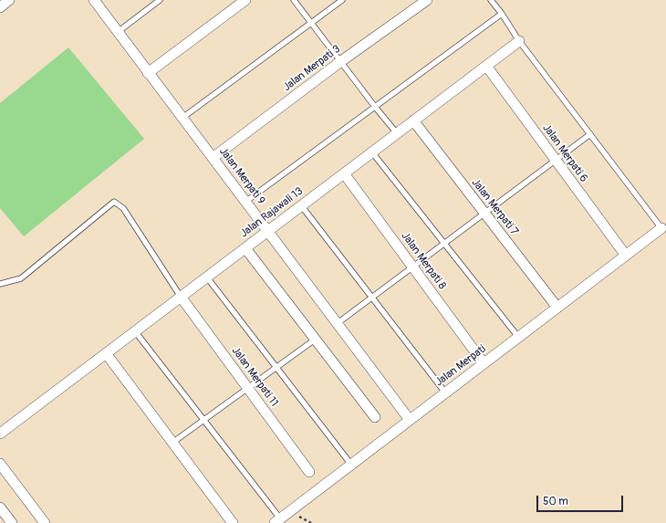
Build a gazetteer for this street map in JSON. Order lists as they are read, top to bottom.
{
  "streets": {
    "street": [
      "Jalan Merpati 3",
      "Jalan Merpati 6",
      "Jalan Merpati 9",
      "Jalan Merpati 7",
      "Jalan Rajawali 13",
      "Jalan Merpati 8",
      "Jalan Merpati",
      "Jalan Merpati 11"
    ]
  },
  "crossings": [
    ["Jalan Merpati 3", "Jalan Merpati 9"],
    ["Jalan Merpati 6", "Jalan Rajawali 13"],
    ["Jalan Merpati 6", "Jalan Merpati"],
    ["Jalan Merpati 9", "Jalan Rajawali 13"],
    ["Jalan Merpati 9", "Jalan Merpati"],
    ["Jalan Merpati 7", "Jalan Rajawali 13"],
    ["Jalan Merpati 7", "Jalan Merpati"],
    ["Jalan Rajawali 13", "Jalan Merpati 8"],
    ["Jalan Rajawali 13", "Jalan Merpati 11"],
    ["Jalan Merpati 8", "Jalan Merpati"]
  ],
  "scale_bar": "50 m"
}
